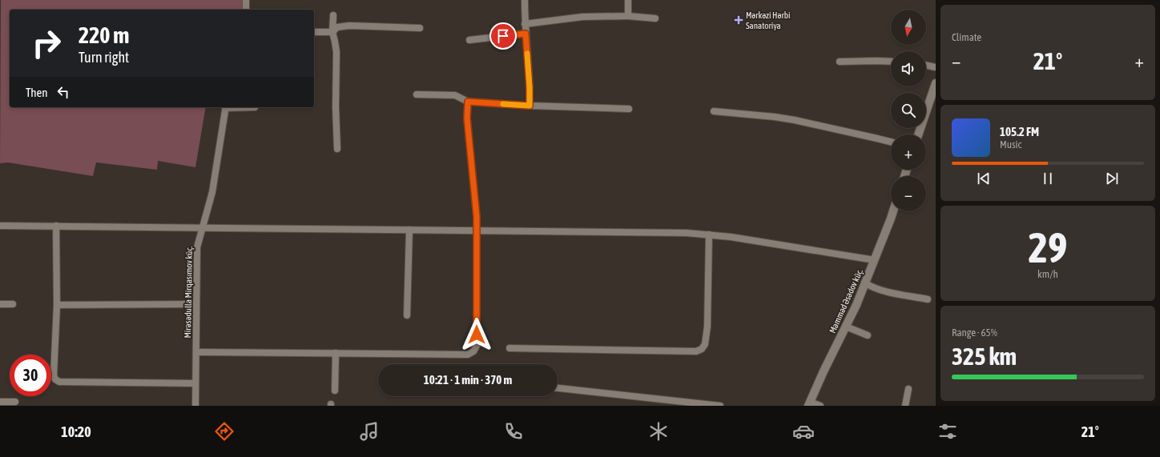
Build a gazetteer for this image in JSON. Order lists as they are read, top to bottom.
{
  "streets": {
    "street": ["Mirəsədulla Mirqasımov küç.", "Məmməd Əsədov küç."]
  },
  "places": {
    "health": ["Mərkəzi Hərbi Sanatoriya"]
  },
  "north": "bottom",
  "page": {
    "tile": [
      "Climate",
      ["29", "km/h"],
      ["Range · 65%", "325 km"]
    ],
    "map_buttons": ["+", "−"],
    "turn": ["220 m", "Turn right"],
    "heat": ["−", "21°", "+"],
    "then": "Then",
    "song": ["105.2 FM", "Music"],
    "limit": "30",
    "trip": "10:21 · 1 min · 370 m",
    "tabs": ["10:20", "21°"]
  }
}
